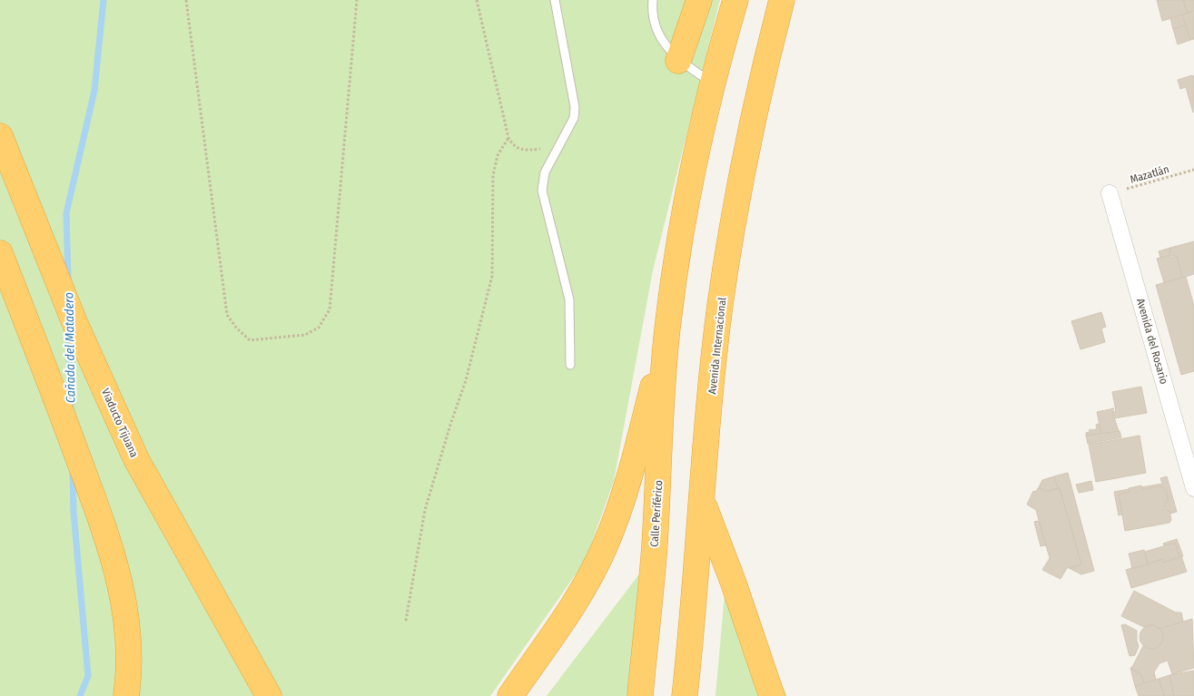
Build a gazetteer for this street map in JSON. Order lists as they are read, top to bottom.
{
  "streets": {
    "highway": ["Avenida Internacional", "Viaducto Tijuana", "Calle Periférico"],
    "street": ["Avenida del Rosario"],
    "path": ["Mazatlán"]
  },
  "crossings": [
    ["Mazatlán", "Avenida del Rosario"]
  ],
  "water": ["Cañada del Matadero"]
}
